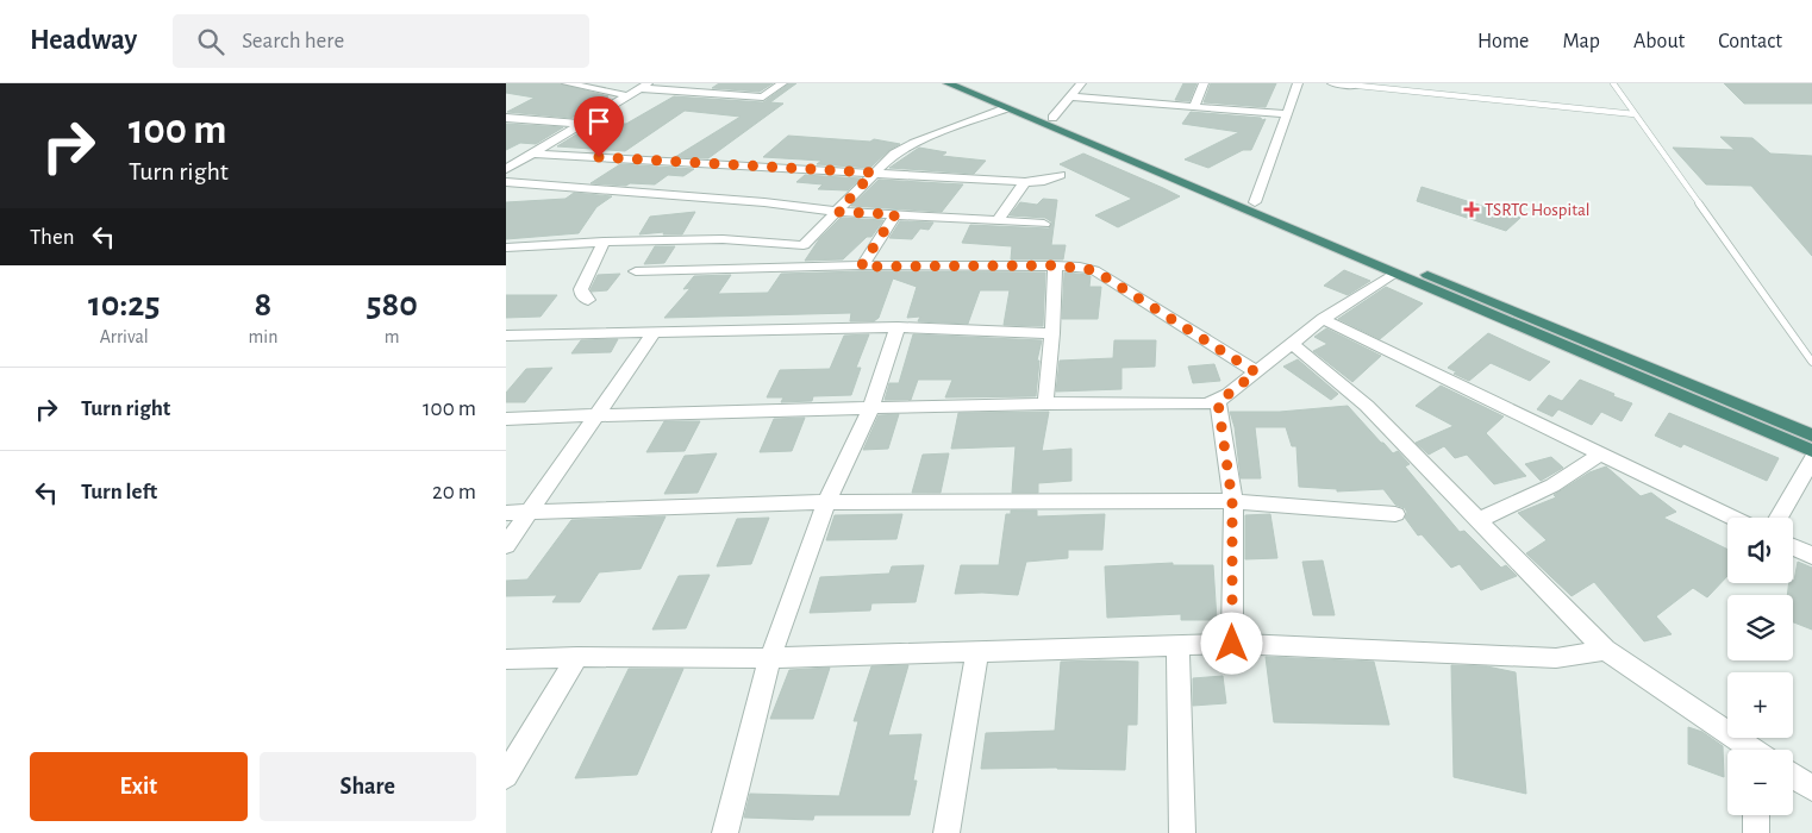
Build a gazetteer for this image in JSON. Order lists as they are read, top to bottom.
{
  "places": {
    "health": ["TSRTC Hospital"]
  },
  "page": {
    "header": "Headway",
    "search": "Search here",
    "nav": [
      "Home",
      "Map",
      "About",
      "Contact"
    ],
    "turn": ["100 m", "Turn right"],
    "then": "Then",
    "eta": [
      "10:25",
      "Arrival",
      "8",
      "min",
      "580",
      "m"
    ],
    "list": [
      {
        "name": "Turn right",
        "value": "100 m"
      },
      {
        "name": "Turn left",
        "value": "20 m"
      }
    ],
    "map_buttons": ["+", "−"],
    "buttons": ["Exit", "Share"]
  }
}
